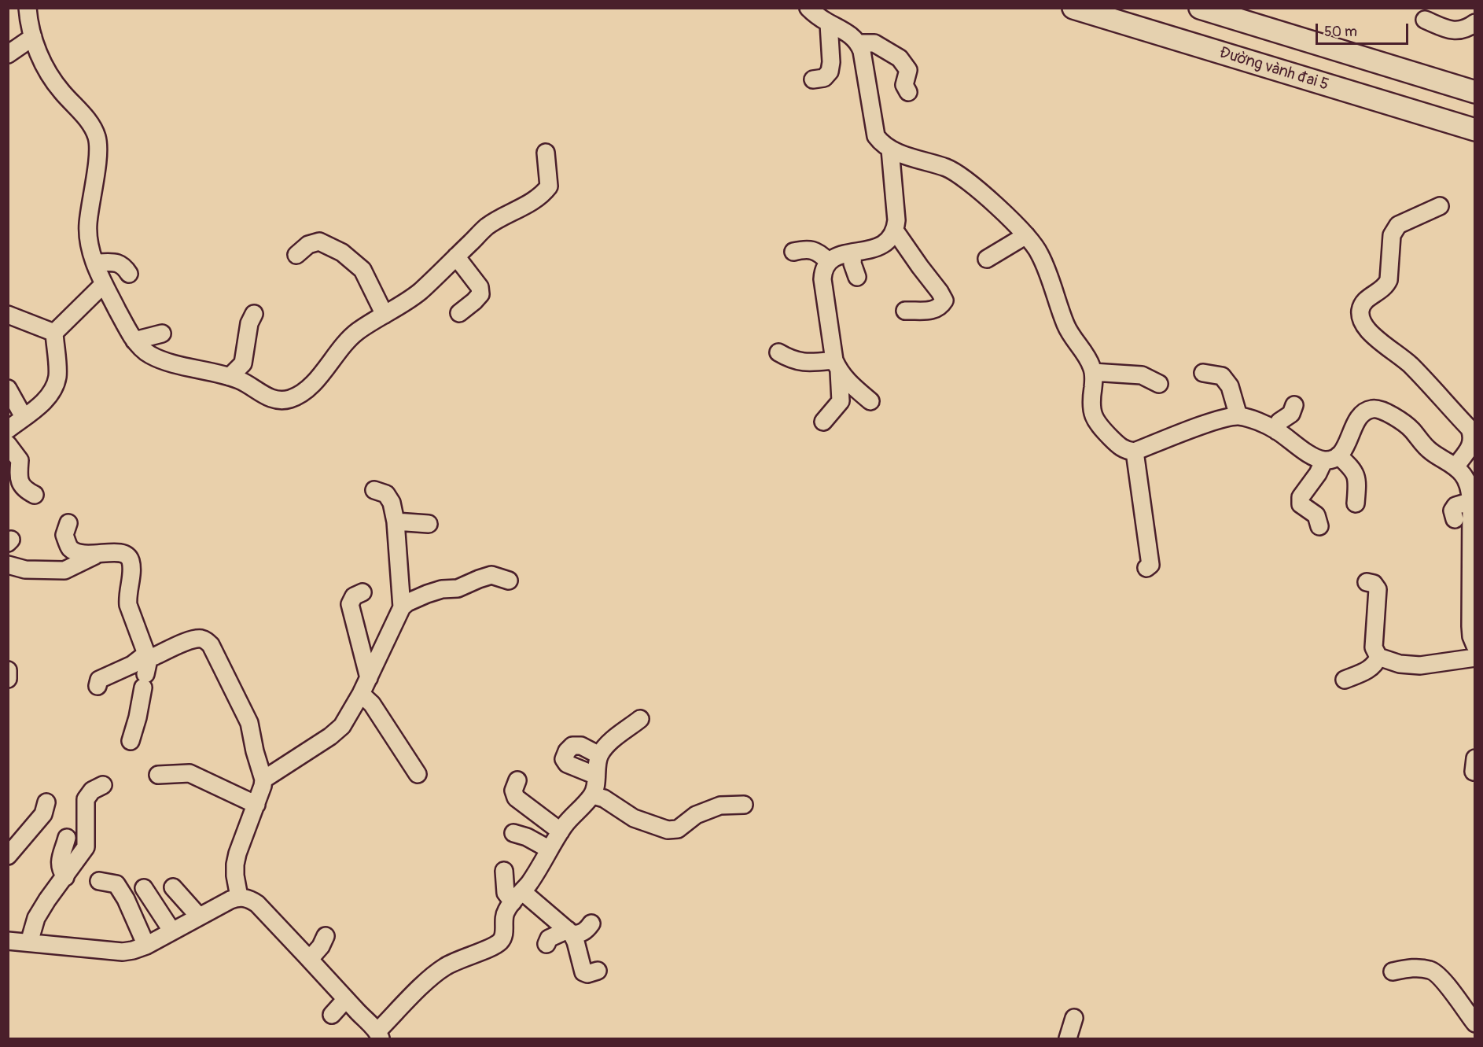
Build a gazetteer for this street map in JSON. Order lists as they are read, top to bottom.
{
  "streets": {
    "main road": ["Đường vành đai 5"]
  },
  "scale_bar": "50 m"
}
